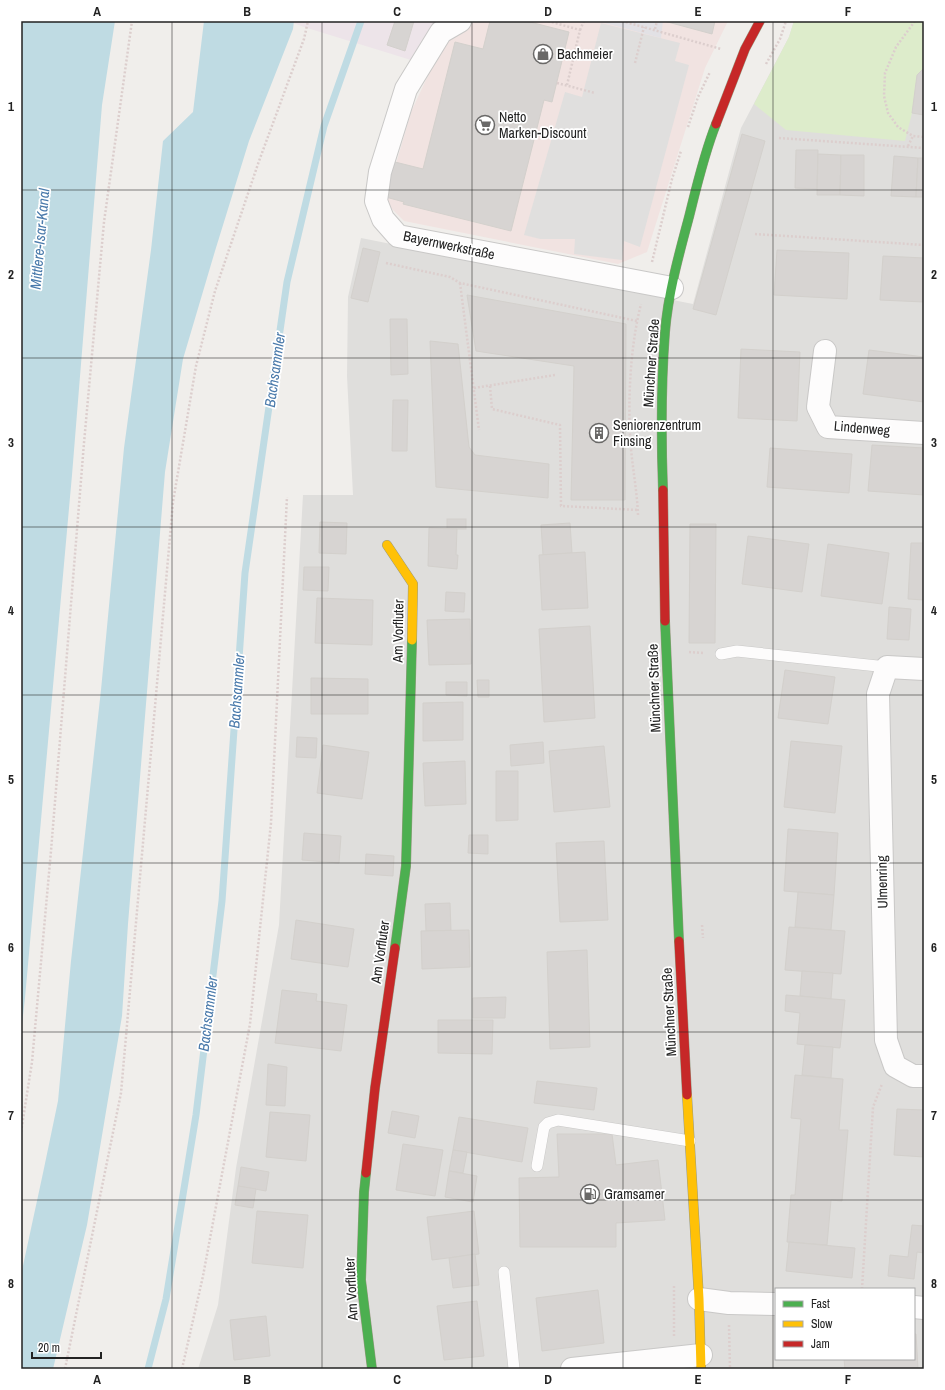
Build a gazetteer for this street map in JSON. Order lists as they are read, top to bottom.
{
  "streets": {
    "main road": ["Münchner Straße", "Am Vorfluter"],
    "street": ["Bayernwerkstraße", "Lindenweg", "Ulmenring"]
  },
  "crossings": [
    ["Bayernwerkstraße", "Münchner Straße"]
  ],
  "water": ["Mittlere-Isar-Kanal", "Bachsammler"],
  "places": {
    "shop": ["Bachmeier"],
    "supermarket": ["Netto Marken-Discount"],
    "building": ["Seniorenzentrum Finsing"],
    "fuel station": ["Gramsamer"]
  },
  "legend": ["Fast", "Slow", "Jam"],
  "scale_bar": "20 m",
  "grid": {
    "columns": [
      "A",
      "B",
      "C",
      "D",
      "E",
      "F"
    ],
    "rows": [
      "1",
      "2",
      "3",
      "4",
      "5",
      "6",
      "7",
      "8"
    ]
  }
}
